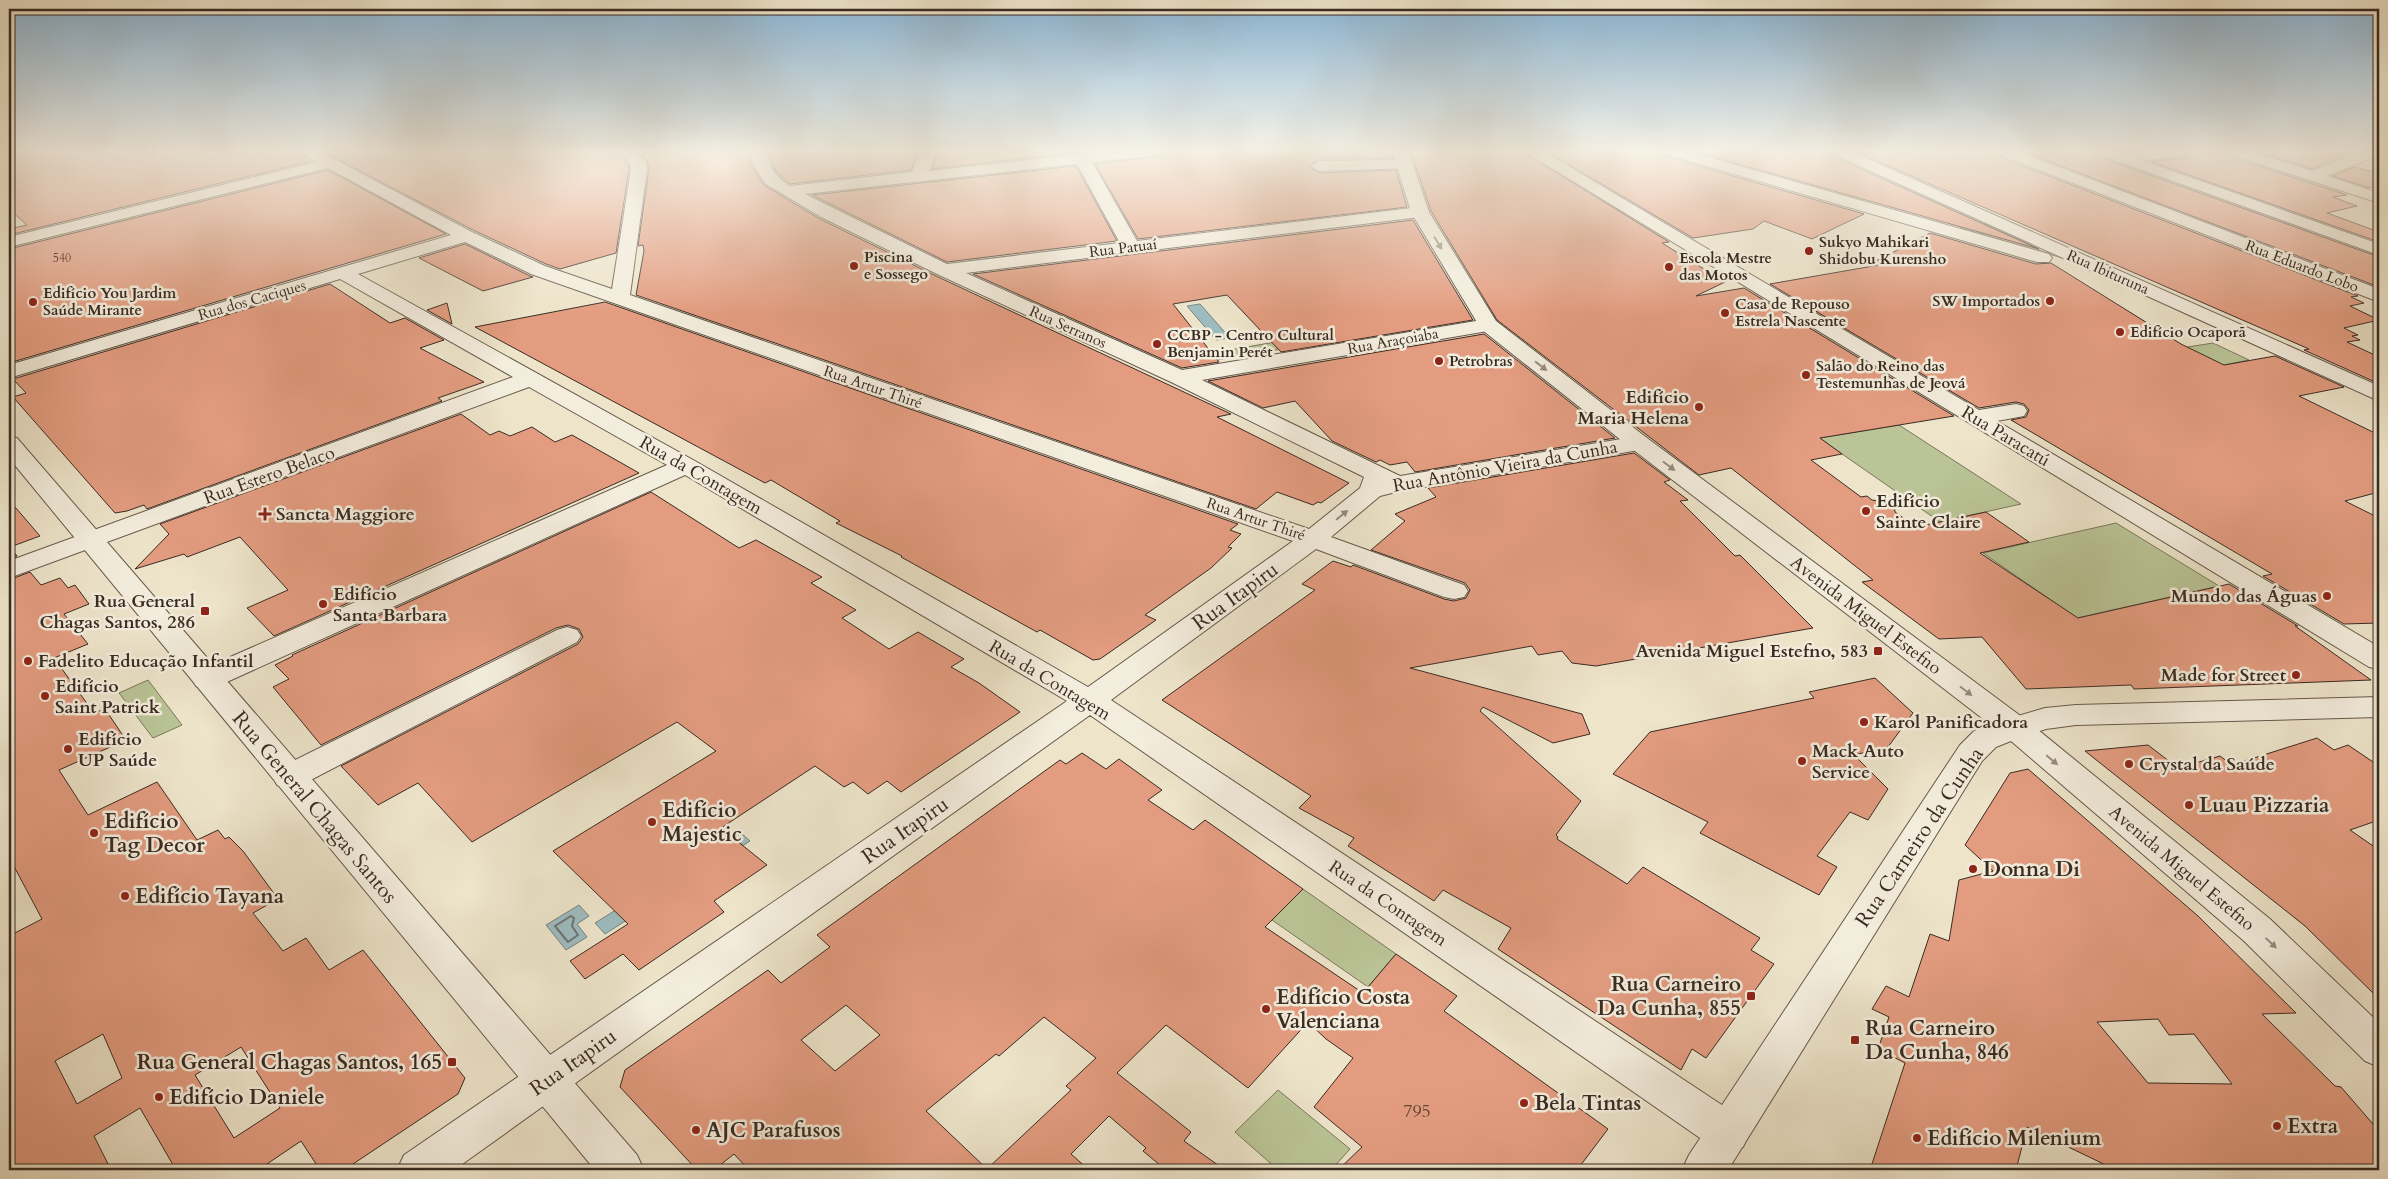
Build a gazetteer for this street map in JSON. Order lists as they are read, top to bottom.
{
  "streets": {
    "street": [
      "Rua Patuaí",
      "Rua Eduardo Lobo",
      "Rua Ibituruna",
      "Rua dos Caciques",
      "Rua Serranos",
      "Rua Araçoiaba",
      "Rua Artur Thiré",
      "Rua Paracatú",
      "Rua Antônio Vieira da Cunha",
      "Rua Estero Belaco",
      "Rua da Contagem",
      "Rua Itapiru",
      "Avenida Miguel Estefno",
      "Rua General Chagas Santos",
      "Rua Carneiro da Cunha"
    ]
  },
  "crossings": [
    ["Rua Patuaí", "Rua Serranos"],
    ["Rua Patuaí", "Avenida Miguel Estefno"],
    ["Rua dos Caciques", "Rua Artur Thiré"],
    ["Rua dos Caciques", "Rua da Contagem"],
    ["Rua Serranos", "Rua Araçoiaba"],
    ["Rua Serranos", "Rua Antônio Vieira da Cunha"],
    ["Rua Serranos", "Rua Itapiru"],
    ["Rua Araçoiaba", "Avenida Miguel Estefno"],
    ["Rua Artur Thiré", "Rua Itapiru"],
    ["Rua Antônio Vieira da Cunha", "Rua Itapiru"],
    ["Rua Antônio Vieira da Cunha", "Avenida Miguel Estefno"],
    ["Rua Estero Belaco", "Rua da Contagem"],
    ["Rua Estero Belaco", "Rua General Chagas Santos"],
    ["Rua da Contagem", "Rua Itapiru"],
    ["Rua da Contagem", "Rua Carneiro da Cunha"],
    ["Rua Itapiru", "Rua General Chagas Santos"],
    ["Avenida Miguel Estefno", "Rua Carneiro da Cunha"]
  ],
  "one_way": ["Avenida Miguel Estefno"],
  "places": {
    "other": [
      "Sukyo Mahikari Shidobu Kurensho",
      "Piscina e Sossego",
      "Escola Mestre das Motos",
      "SW Importados",
      "Edifício You Jardim Saúde Mirante",
      "Casa de Repouso Estrela Nascente",
      "Edifício Ocaporã",
      "CCBP - Centro Cultural Benjamin Perét",
      "Petrobras",
      "Salão do Reino das Testemunhas de Jeová",
      "Edifício Maria Helena",
      "Edifício Sainte Claire",
      "Mundo das Águas",
      "Edifício Santa Barbara",
      "Fadelito Educação Infantil",
      "Made for Street",
      "Edifício Saint Patrick",
      "Karol Panificadora",
      "Edifício UP Saúde",
      "Mack Auto Service",
      "Crystal da Saúde",
      "Luau Pizzaria",
      "Edifício Majestic",
      "Edifício Tag Decor",
      "Donna Di",
      "Edifício Tayana",
      "Edifício Costa Valenciana",
      "Edifício Daniele",
      "Bela Tintas",
      "Extra",
      "AJC Parafusos",
      "Edifício Milenium"
    ],
    "health": ["Sancta Maggiore"],
    "transit": [
      "Rua General Chagas Santos, 286",
      "Avenida Miguel Estefno, 583",
      "Rua Carneiro Da Cunha, 855",
      "Rua Carneiro Da Cunha, 846",
      "Rua General Chagas Santos, 165"
    ]
  },
  "house_numbers": ["540", "795"]
}
